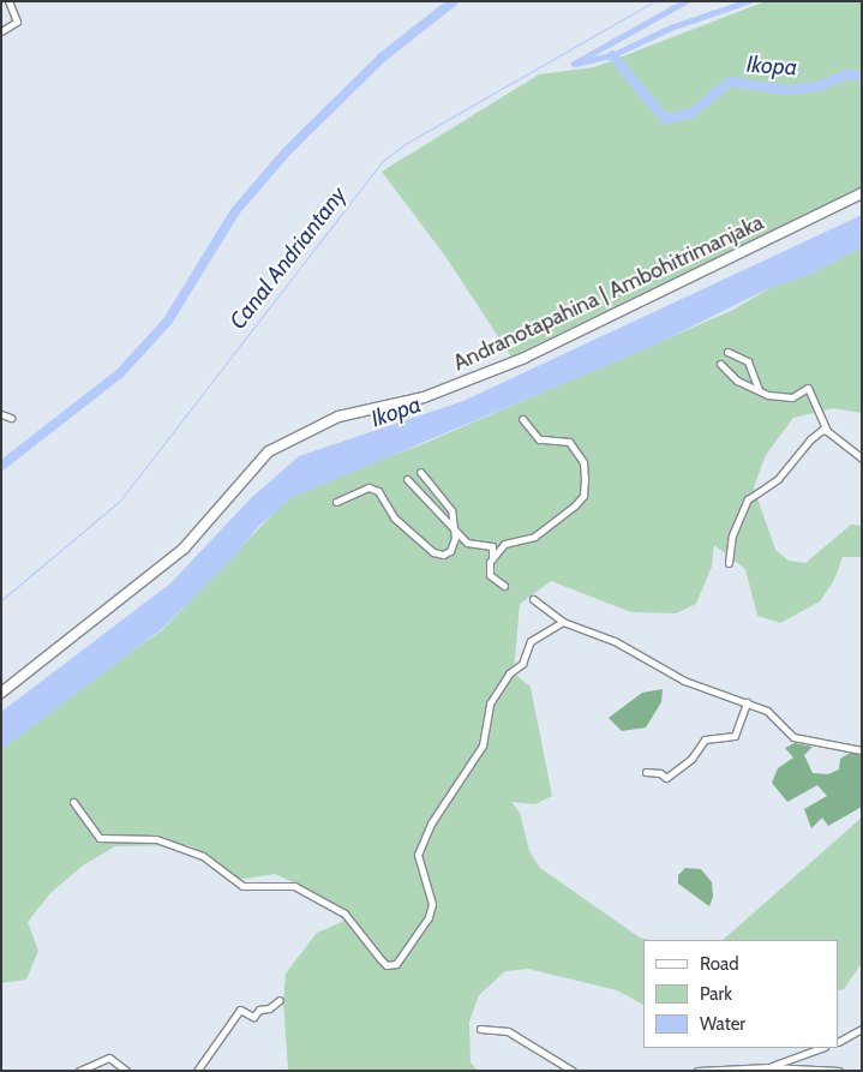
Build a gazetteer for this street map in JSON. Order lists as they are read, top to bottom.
{
  "streets": {
    "main road": ["Andranotapahina | Ambohitrimanjaka"]
  },
  "water": ["Ikopa", "Canal Andriantany"],
  "legend": ["Road", "Park", "Water"]
}
